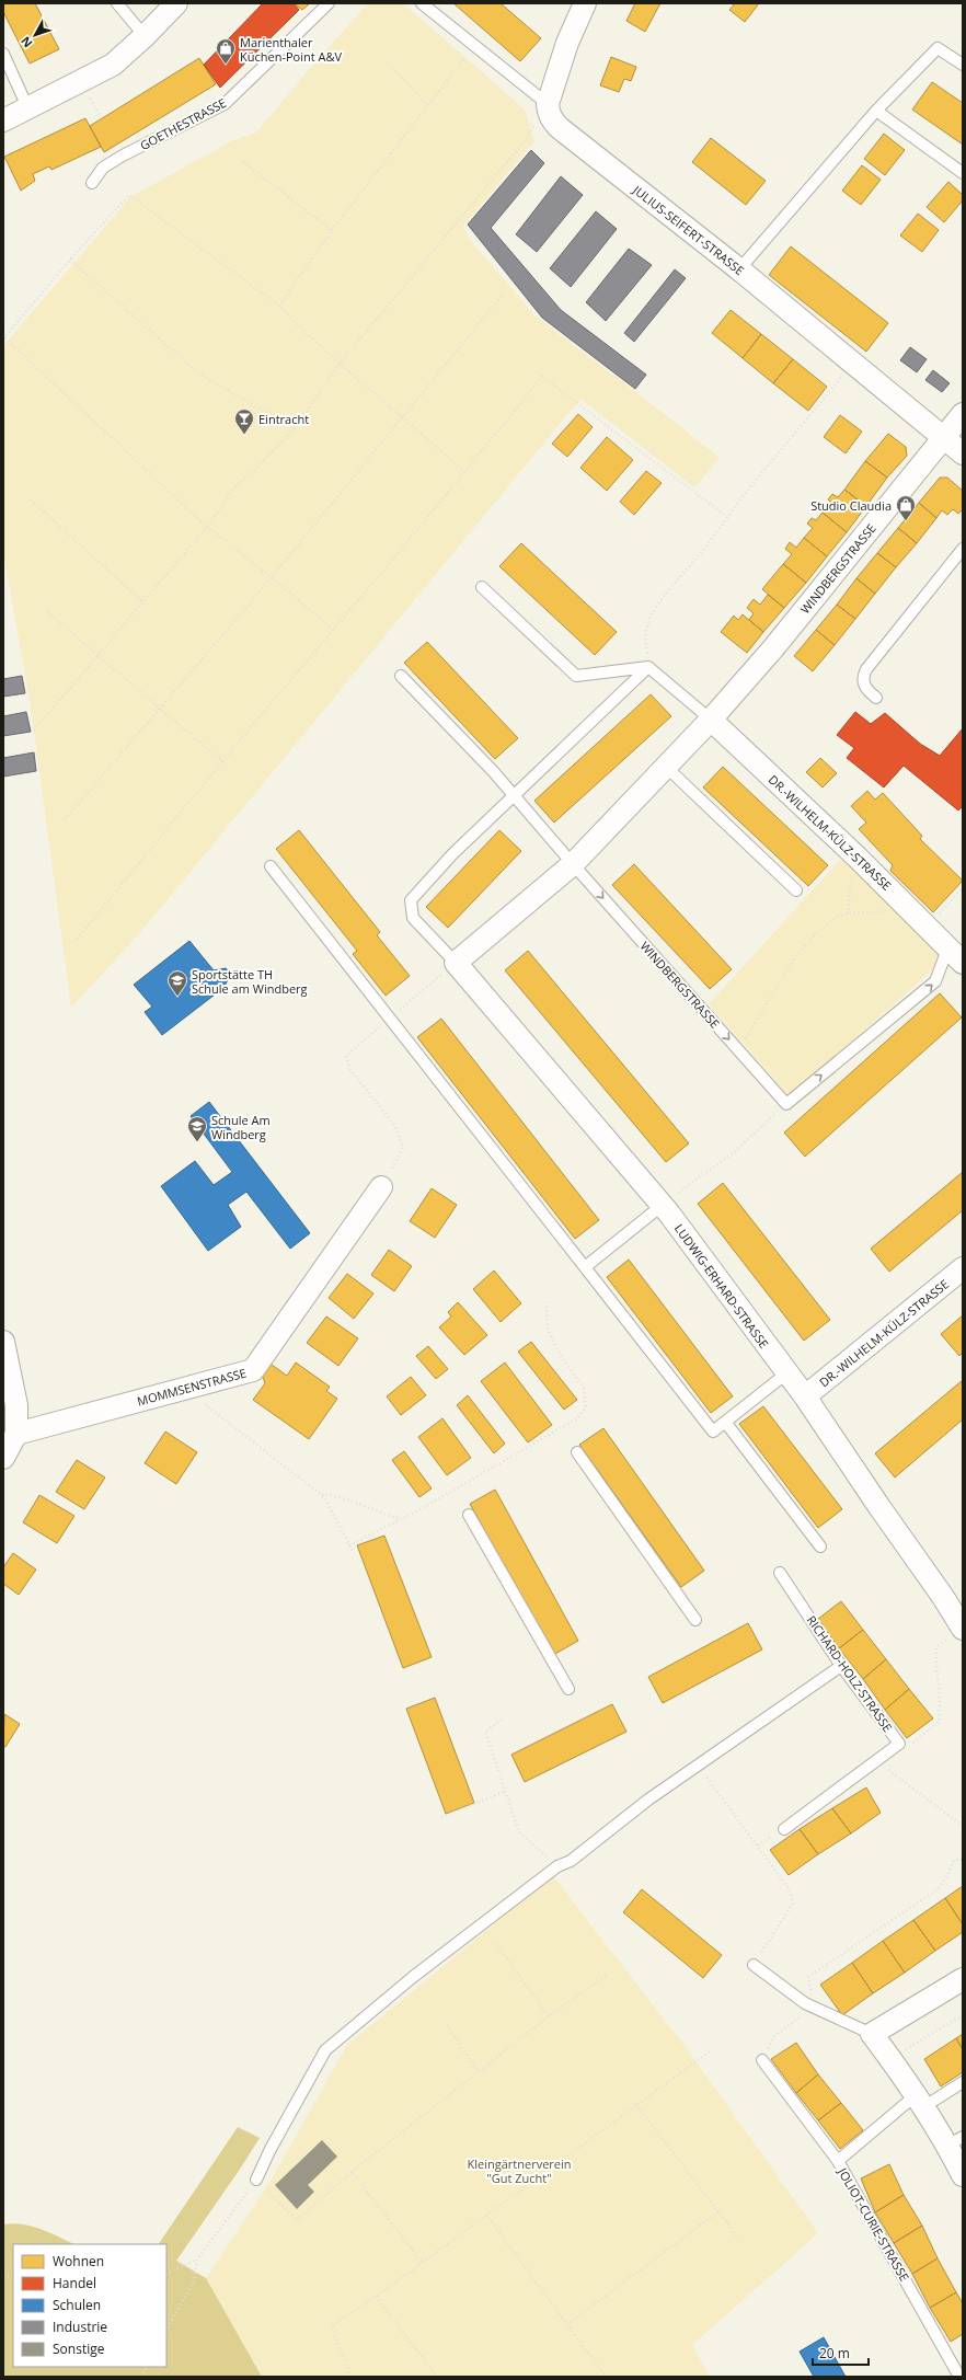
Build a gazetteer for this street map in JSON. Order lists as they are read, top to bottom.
{
  "streets": {
    "street": [
      "JULIUS-SEIFERT-STRASSE",
      "WINDBERGSTRASSE",
      "DR.-WILHELM-KÜLZ-STRASSE",
      "LUDWIG-ERHARD-STRASSE",
      "MOMMSENSTRASSE"
    ],
    "lane": ["GOETHESTRASSE", "RICHARD-HOLZ-STRASSE", "JOLIOT-CURIE-STRASSE"]
  },
  "crossings": [
    ["JULIUS-SEIFERT-STRASSE", "WINDBERGSTRASSE"],
    ["WINDBERGSTRASSE", "DR.-WILHELM-KÜLZ-STRASSE"],
    ["WINDBERGSTRASSE", "LUDWIG-ERHARD-STRASSE"],
    ["DR.-WILHELM-KÜLZ-STRASSE", "LUDWIG-ERHARD-STRASSE"]
  ],
  "parks": ["Kleingärtnerverein \"Gut Zucht\""],
  "places": {
    "shop": ["Marienthaler Küchen-Point A&V", "Studio Claudia"],
    "bar": ["Eintracht"],
    "school or university": ["Sportstätte TH Schule am Windberg", "Schule Am Windberg"]
  },
  "legend": [
    "Wohnen",
    "Handel",
    "Schulen",
    "Industrie",
    "Sonstige"
  ],
  "scale_bar": "20 m",
  "north": "bottom left"
}
